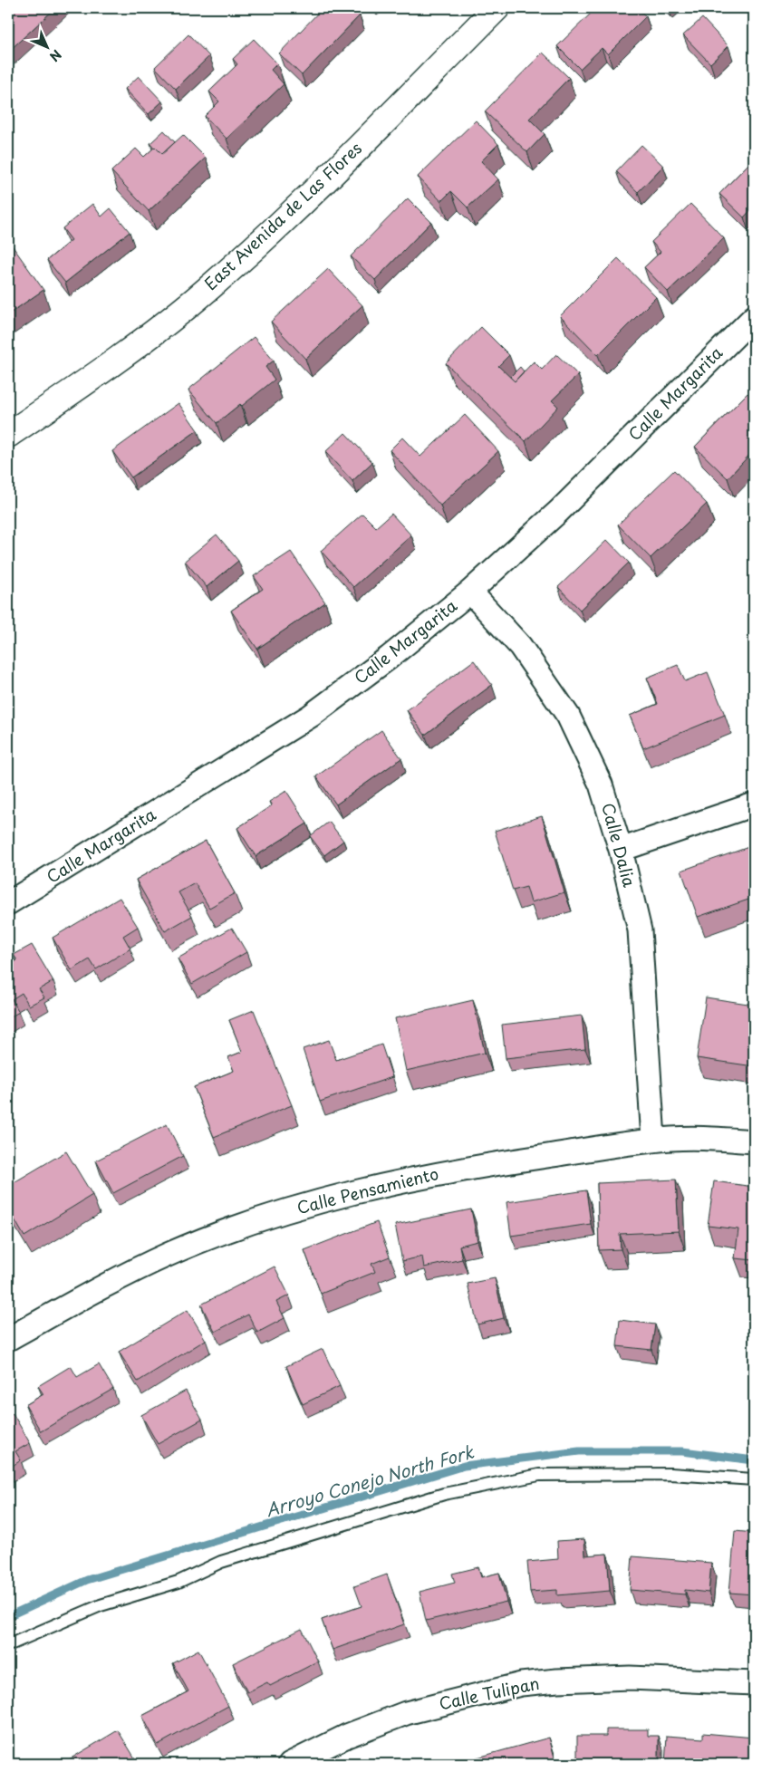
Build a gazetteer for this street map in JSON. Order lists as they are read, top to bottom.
{
  "streets": {
    "street": [
      "East Avenida de Las Flores",
      "Calle Margarita",
      "Calle Dalia",
      "Calle Pensamiento",
      "Calle Tulipan"
    ]
  },
  "crossings": [
    ["Calle Margarita", "Calle Dalia"],
    ["Calle Dalia", "Calle Pensamiento"]
  ],
  "water": ["Arroyo Conejo North Fork"],
  "north": "bottom right"
}
